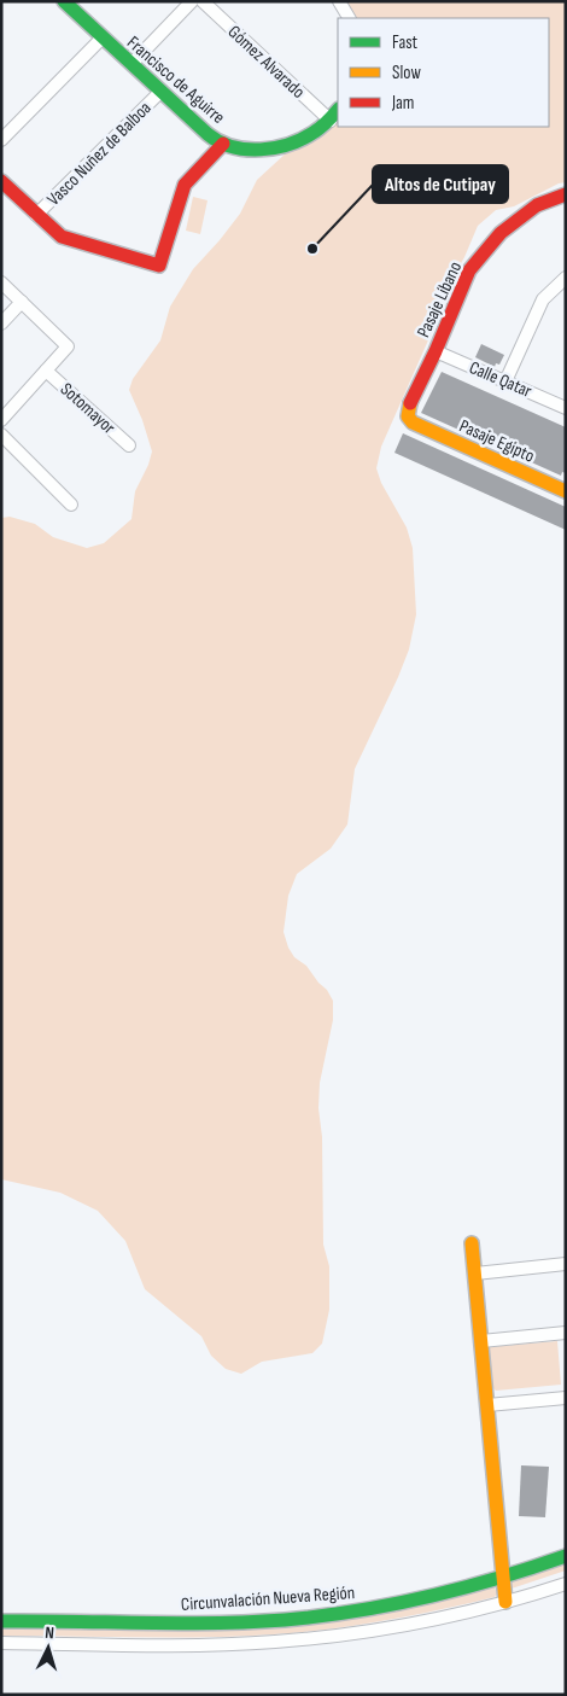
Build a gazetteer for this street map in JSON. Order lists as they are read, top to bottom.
{
  "streets": {
    "street": [
      "Gómez Alvarado",
      "Francisco de Aguirre",
      "Vasco Nuñez de Balboa",
      "Pasaje Líbano",
      "Calle Qatar",
      "Sotomayor",
      "Pasaje Egipto",
      "Circunvalación Nueva Región"
    ]
  },
  "crossings": [
    ["Gómez Alvarado", "Francisco de Aguirre"],
    ["Francisco de Aguirre", "Vasco Nuñez de Balboa"],
    ["Pasaje Líbano", "Calle Qatar"],
    ["Pasaje Líbano", "Pasaje Egipto"]
  ],
  "places": ["Altos de Cutipay"],
  "legend": ["Fast", "Slow", "Jam"],
  "north": "top"
}
